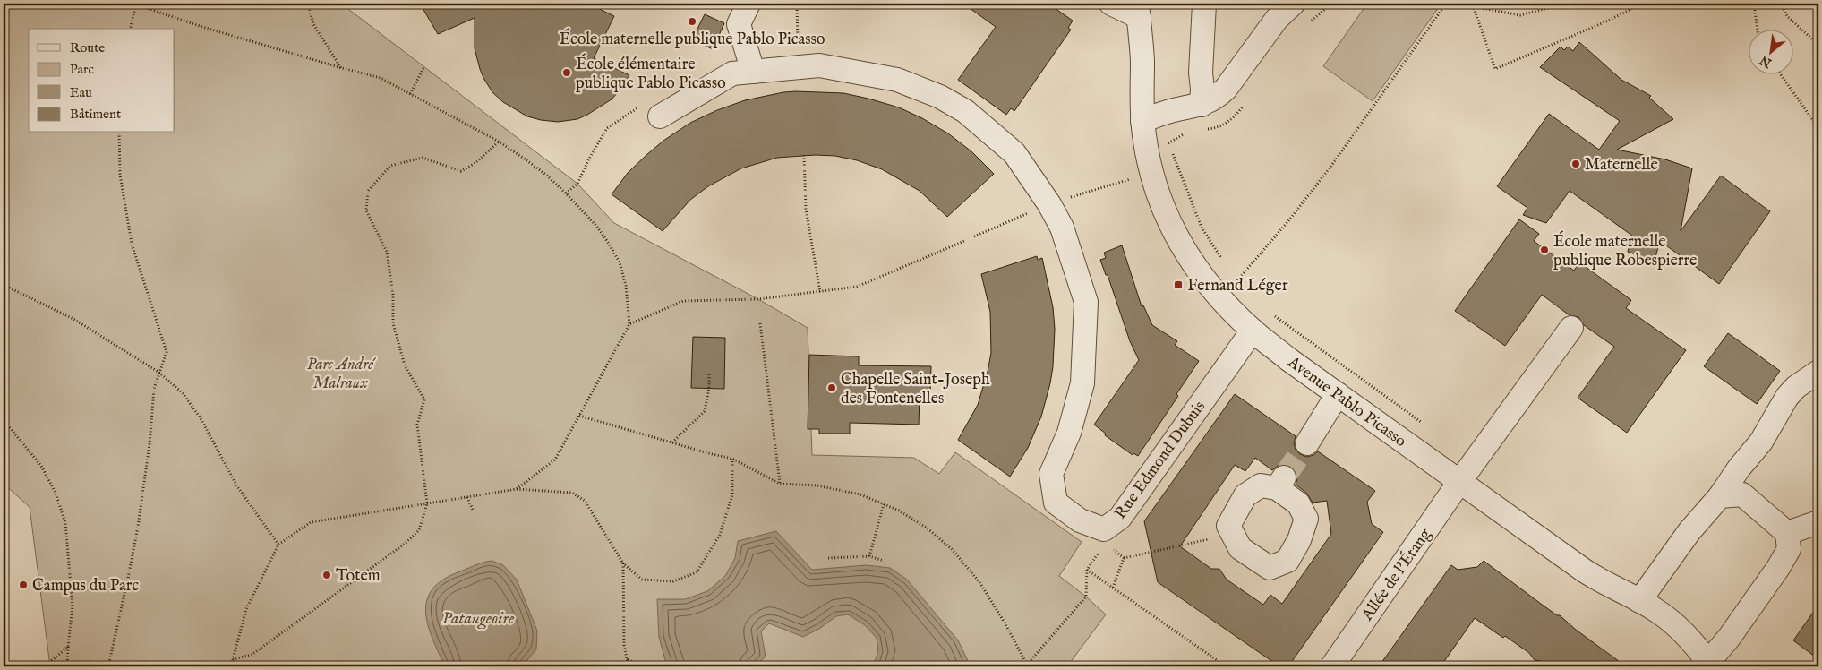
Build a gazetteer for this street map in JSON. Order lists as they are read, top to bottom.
{
  "streets": {
    "street": ["Avenue Pablo Picasso", "Rue Edmond Dubuis", "Allée de l'Étang"]
  },
  "crossings": [
    ["Avenue Pablo Picasso", "Rue Edmond Dubuis"],
    ["Avenue Pablo Picasso", "Allée de l'Étang"]
  ],
  "water": ["Pataugeoire"],
  "parks": ["Parc André Malraux"],
  "places": {
    "other": [
      "École maternelle publique Pablo Picasso",
      "École élémentaire publique Pablo Picasso",
      "Maternelle",
      "École maternelle publique Robespierre",
      "Chapelle Saint-Joseph des Fontenelles",
      "Totem",
      "Campus du Parc"
    ],
    "transit": ["Fernand Léger"]
  },
  "legend": [
    "Route",
    "Parc",
    "Eau",
    "Bâtiment"
  ],
  "north": "bottom left"
}
